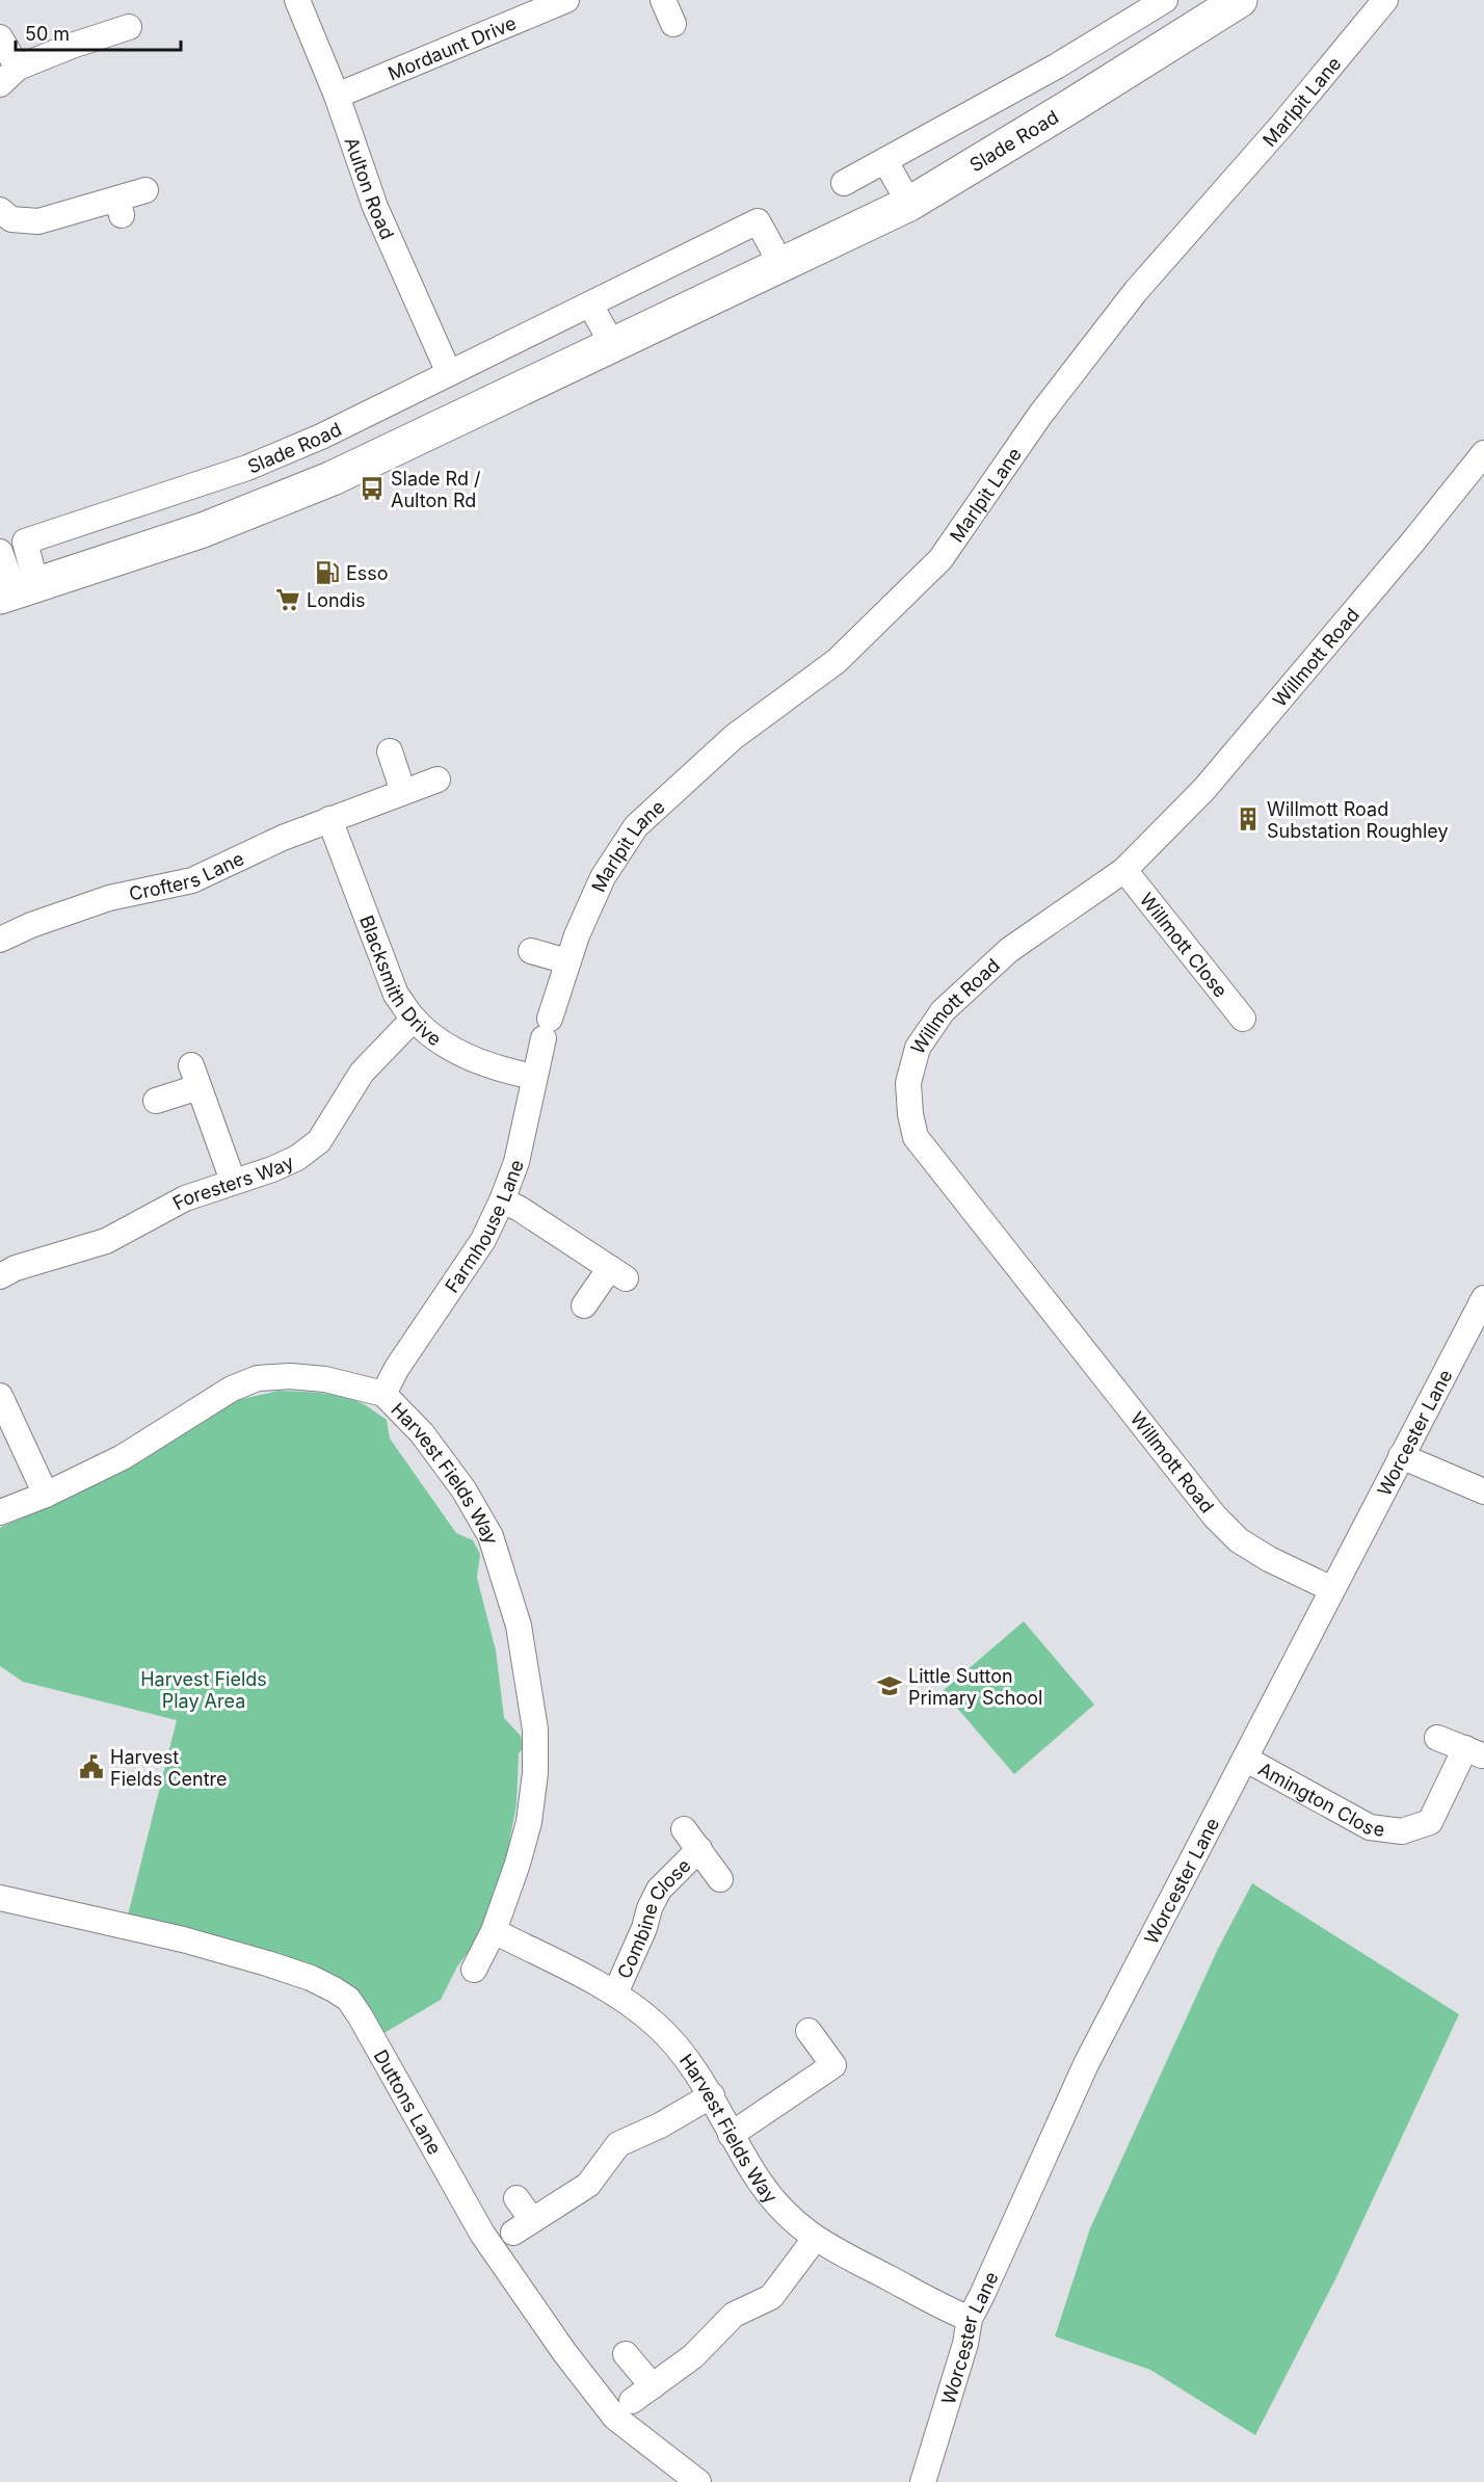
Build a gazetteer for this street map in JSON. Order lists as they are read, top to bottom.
{
  "streets": {
    "main road": ["Slade Road"],
    "street": [
      "Mordaunt Drive",
      "Marlpit Lane",
      "Aulton Road",
      "Willmott Road",
      "Crofters Lane",
      "Willmott Close",
      "Blacksmith Drive",
      "Foresters Way",
      "Farmhouse Lane",
      "Worcester Lane",
      "Harvest Fields Way",
      "Amington Close",
      "Combine Close",
      "Duttons Lane"
    ]
  },
  "crossings": [
    ["Mordaunt Drive", "Aulton Road"],
    ["Marlpit Lane", "Farmhouse Lane"],
    ["Slade Road", "Aulton Road"],
    ["Willmott Road", "Willmott Close"],
    ["Willmott Road", "Worcester Lane"],
    ["Crofters Lane", "Blacksmith Drive"],
    ["Blacksmith Drive", "Foresters Way"],
    ["Blacksmith Drive", "Farmhouse Lane"],
    ["Farmhouse Lane", "Harvest Fields Way"],
    ["Worcester Lane", "Harvest Fields Way"],
    ["Worcester Lane", "Amington Close"],
    ["Harvest Fields Way", "Combine Close"]
  ],
  "parks": ["Harvest Fields Play Area"],
  "places": {
    "bus stop": ["Slade Rd / Aulton Rd"],
    "fuel station": ["Esso"],
    "supermarket": ["Londis"],
    "building": ["Willmott Road Substation Roughley"],
    "school or university": ["Little Sutton Primary School"],
    "public building": ["Harvest Fields Centre"]
  },
  "scale_bar": "50 m"
}
